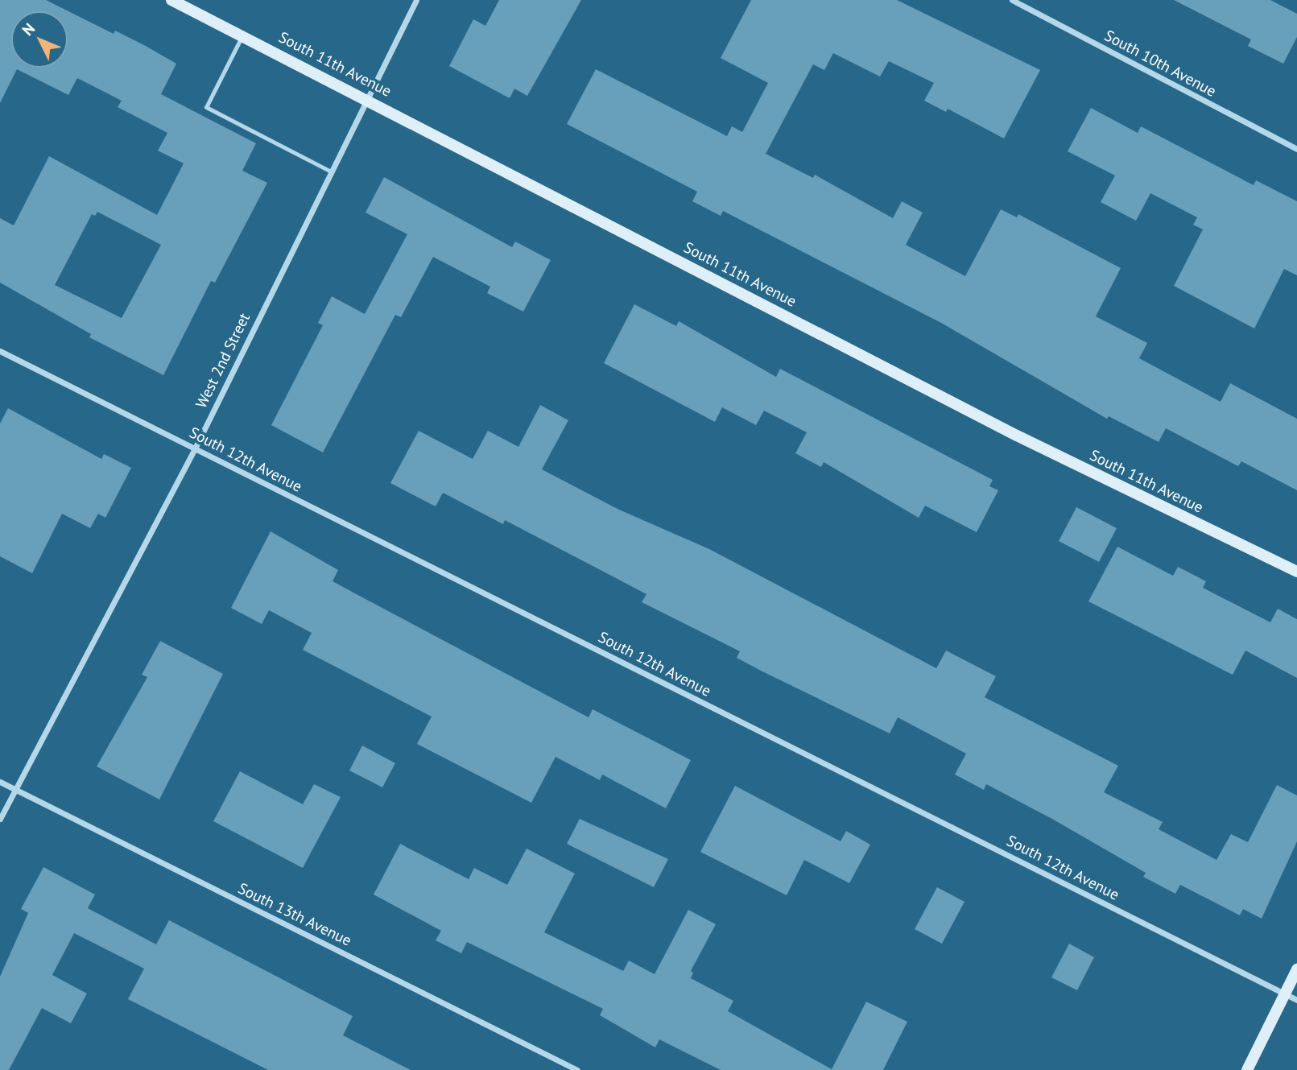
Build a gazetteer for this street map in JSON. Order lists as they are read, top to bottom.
{
  "streets": {
    "street": [
      "South 10th Avenue",
      "South 11th Avenue",
      "West 2nd Street",
      "South 12th Avenue",
      "South 13th Avenue"
    ]
  },
  "crossings": [
    ["South 11th Avenue", "West 2nd Street"],
    ["West 2nd Street", "South 12th Avenue"],
    ["West 2nd Street", "South 13th Avenue"]
  ],
  "north": "top left"
}
